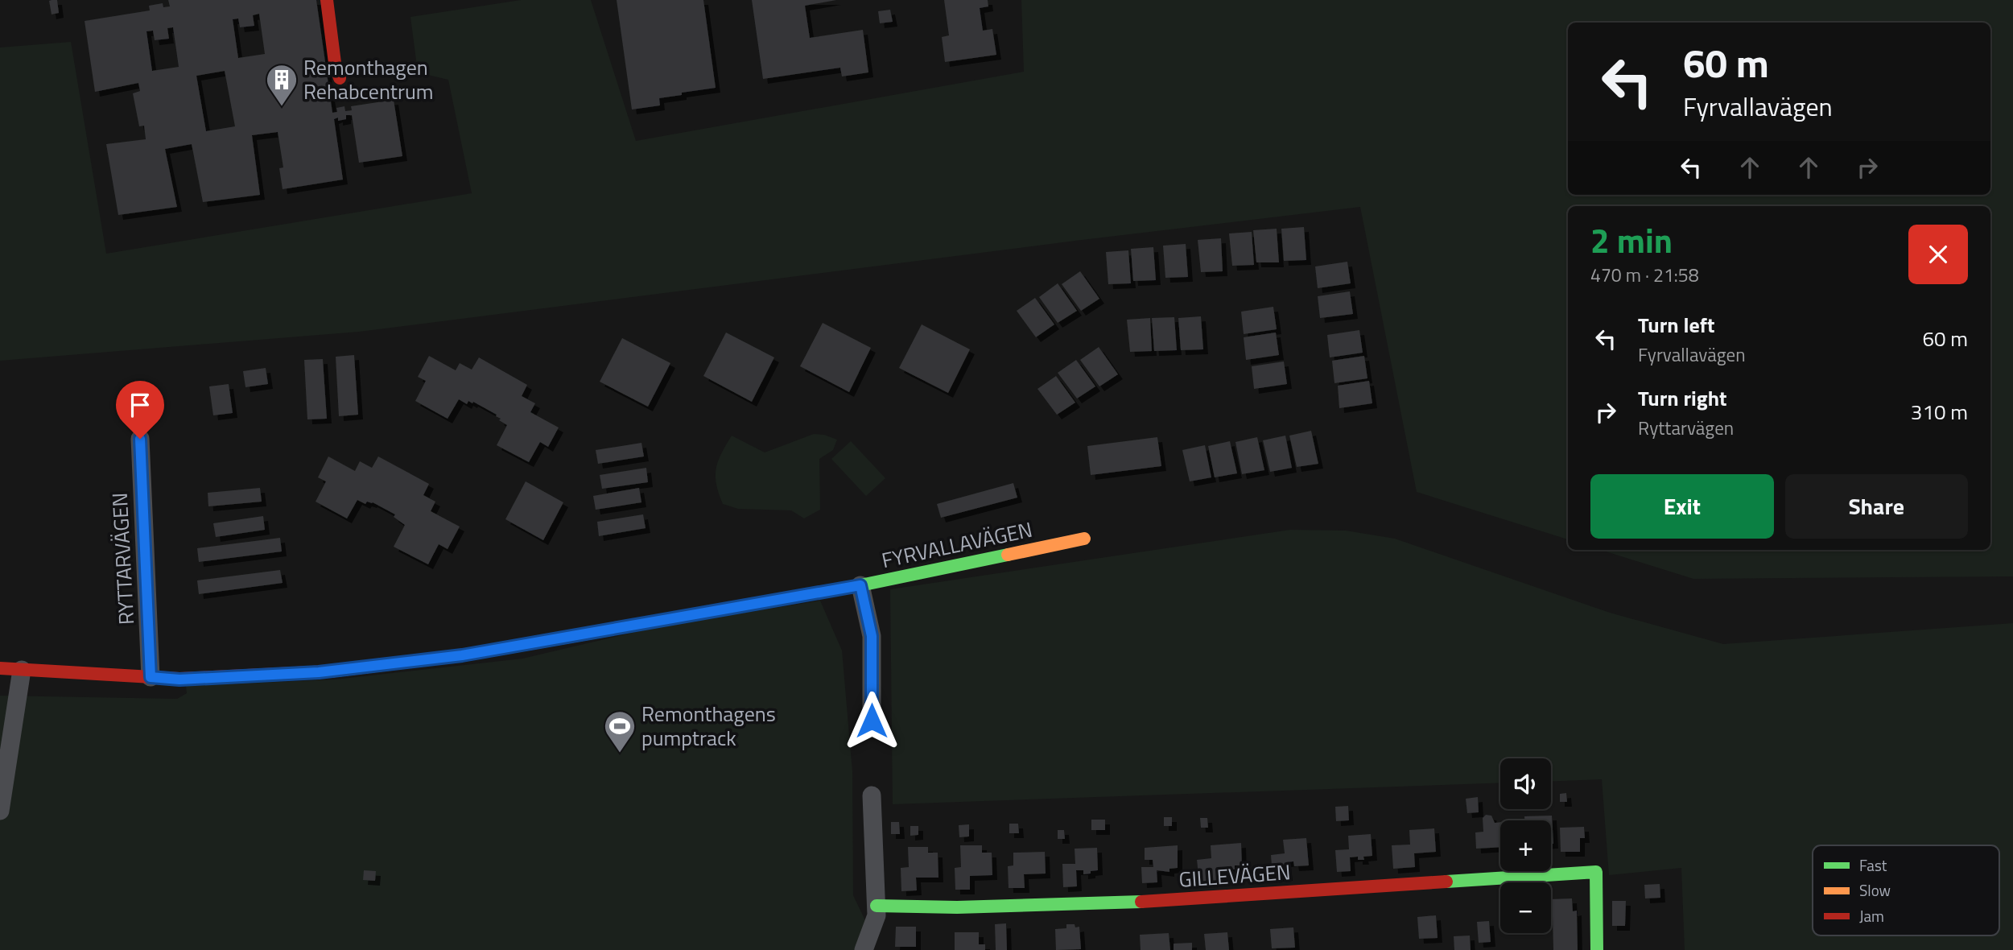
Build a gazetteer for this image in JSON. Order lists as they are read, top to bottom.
{
  "streets": {
    "street": ["FYRVALLAVÄGEN", "RYTTARVÄGEN", "GILLEVÄGEN"]
  },
  "crossings": [
    ["FYRVALLAVÄGEN", "RYTTARVÄGEN"]
  ],
  "places": {
    "building": ["Remonthagen Rehabcentrum"],
    "sports": ["Remonthagens pumptrack"]
  },
  "legend": ["Fast", "Slow", "Jam"],
  "page": {
    "turn": ["60 m", "Fyrvallavägen"],
    "heading": ["2 min", "470 m · 21:58"],
    "list": [
      {
        "name": "Turn left",
        "note": "Fyrvallavägen",
        "value": "60 m"
      },
      {
        "name": "Turn right",
        "note": "Ryttarvägen",
        "value": "310 m"
      }
    ],
    "buttons": ["Exit", "Share"],
    "map_buttons": ["+", "−"]
  }
}
